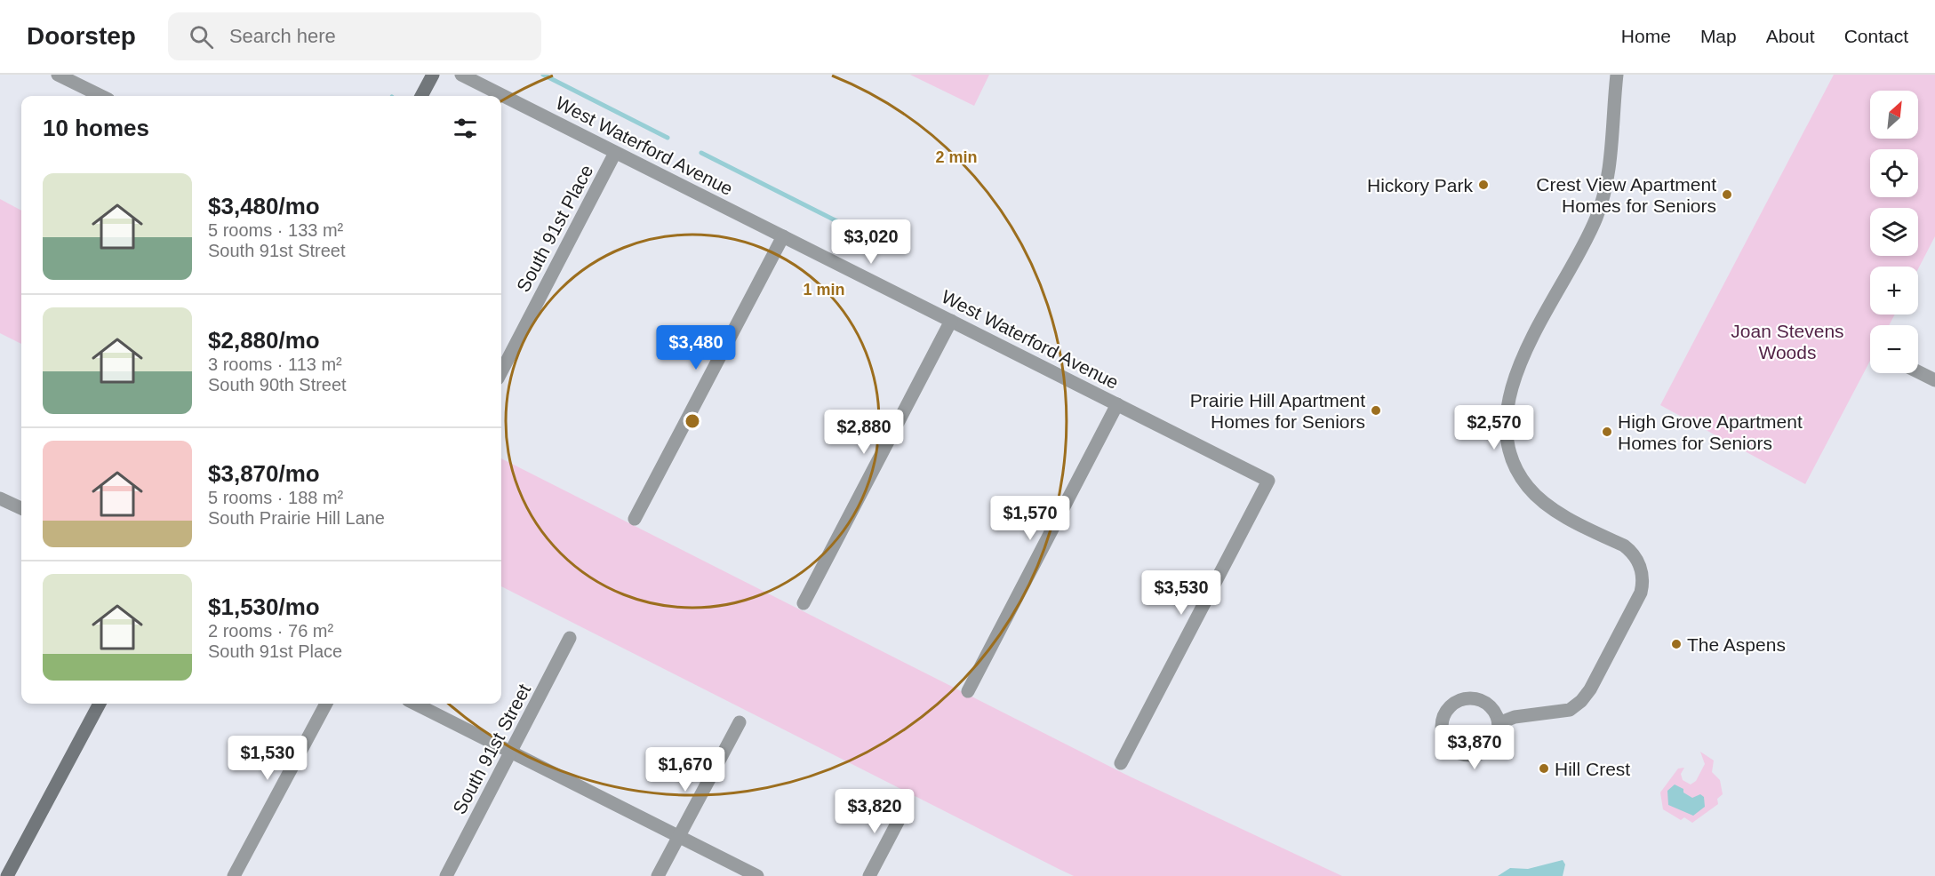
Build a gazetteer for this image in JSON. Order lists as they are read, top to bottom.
{
  "streets": {
    "street": ["West Waterford Avenue", "South 91st Place", "South 91st Street"]
  },
  "crossings": [
    ["West Waterford Avenue", "South 91st Place"]
  ],
  "parks": ["Joan Stevens Woods"],
  "places": [
    "Hickory Park",
    "Crest View Apartment Homes for Seniors",
    "Prairie Hill Apartment Homes for Seniors",
    "High Grove Apartment Homes for Seniors",
    "The Aspens",
    "Hill Crest"
  ],
  "north": "top right",
  "page": {
    "header": "Doorstep",
    "search": "Search here",
    "nav": [
      "Home",
      "Map",
      "About",
      "Contact"
    ],
    "map_buttons": ["+", "−"],
    "heading": "10 homes",
    "list": [
      {
        "name": "$3,480/mo",
        "note": "5 rooms · 133 m² · South 91st Street"
      },
      {
        "name": "$2,880/mo",
        "note": "3 rooms · 113 m² · South 90th Street"
      },
      {
        "name": "$3,870/mo",
        "note": "5 rooms · 188 m² · South Prairie Hill Lane"
      },
      {
        "name": "$1,530/mo",
        "note": "2 rooms · 76 m² · South 91st Place"
      }
    ],
    "price": [
      "$3,020",
      "$3,480",
      "$2,570",
      "$2,880",
      "$1,570",
      "$3,530",
      "$3,870",
      "$1,530",
      "$1,670",
      "$3,820"
    ]
  },
  "rings": ["2 min", "1 min"]
}
